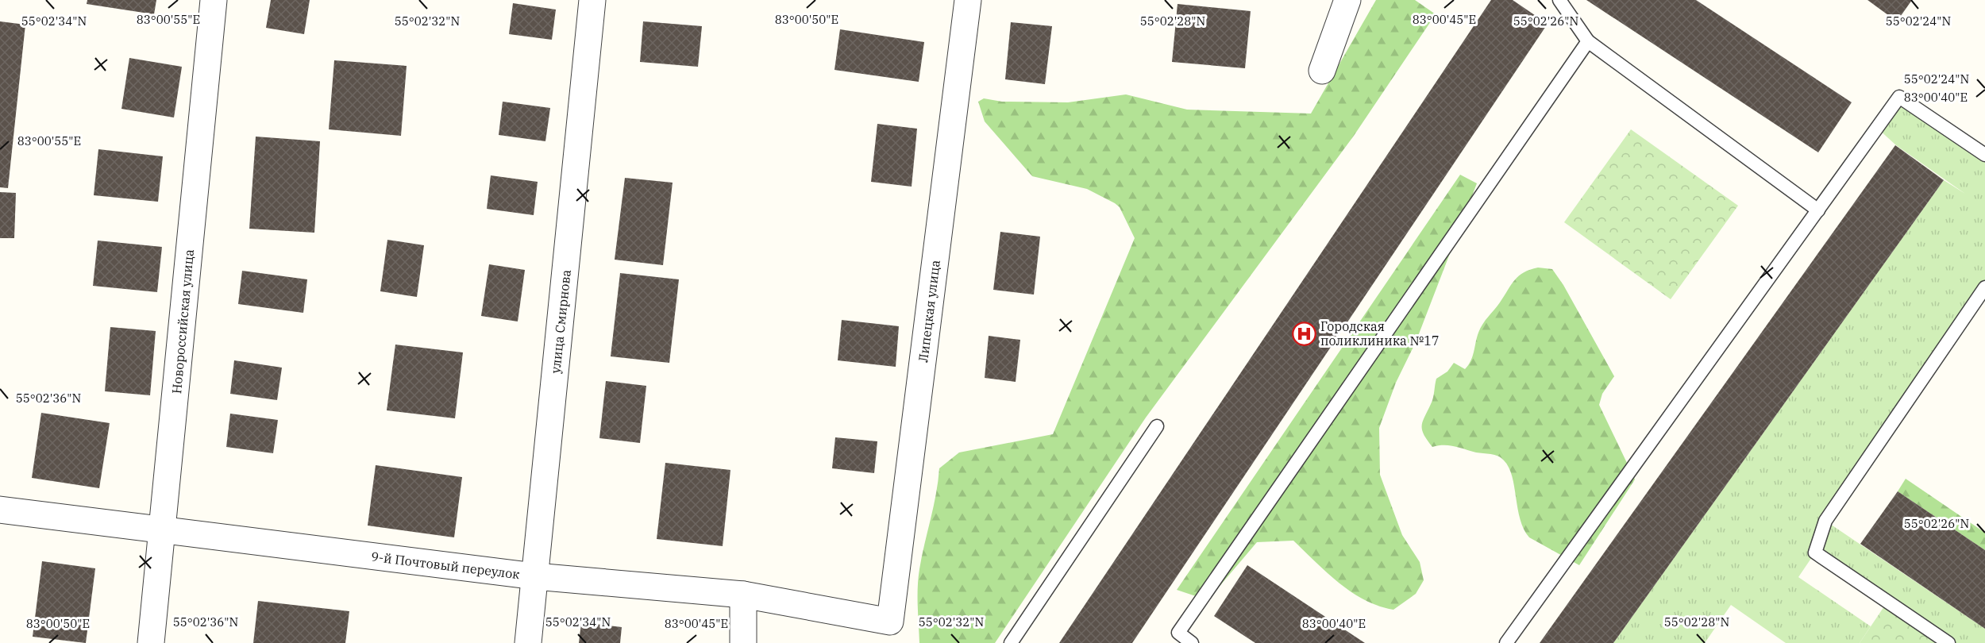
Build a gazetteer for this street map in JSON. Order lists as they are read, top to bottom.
{
  "streets": {
    "street": [
      "Липецкая улица",
      "Новороссийская улица",
      "улица Смирнова",
      "9-й Почтовый переулок"
    ]
  },
  "crossings": [
    ["Липецкая улица", "9-й Почтовый переулок"],
    ["Новороссийская улица", "9-й Почтовый переулок"],
    ["улица Смирнова", "9-й Почтовый переулок"]
  ],
  "places": {
    "hospital": ["Городская поликлиника №17"]
  },
  "coordinates": [
    "83°00'50\"E",
    "83°00'55\"E",
    "83°00'45\"E",
    "55°02'28\"N",
    "55°02'24\"N",
    "55°02'34\"N",
    "55°02'32\"N",
    "55°02'26\"N",
    "83°00'40\"E",
    "55°02'36\"N"
  ]
}
